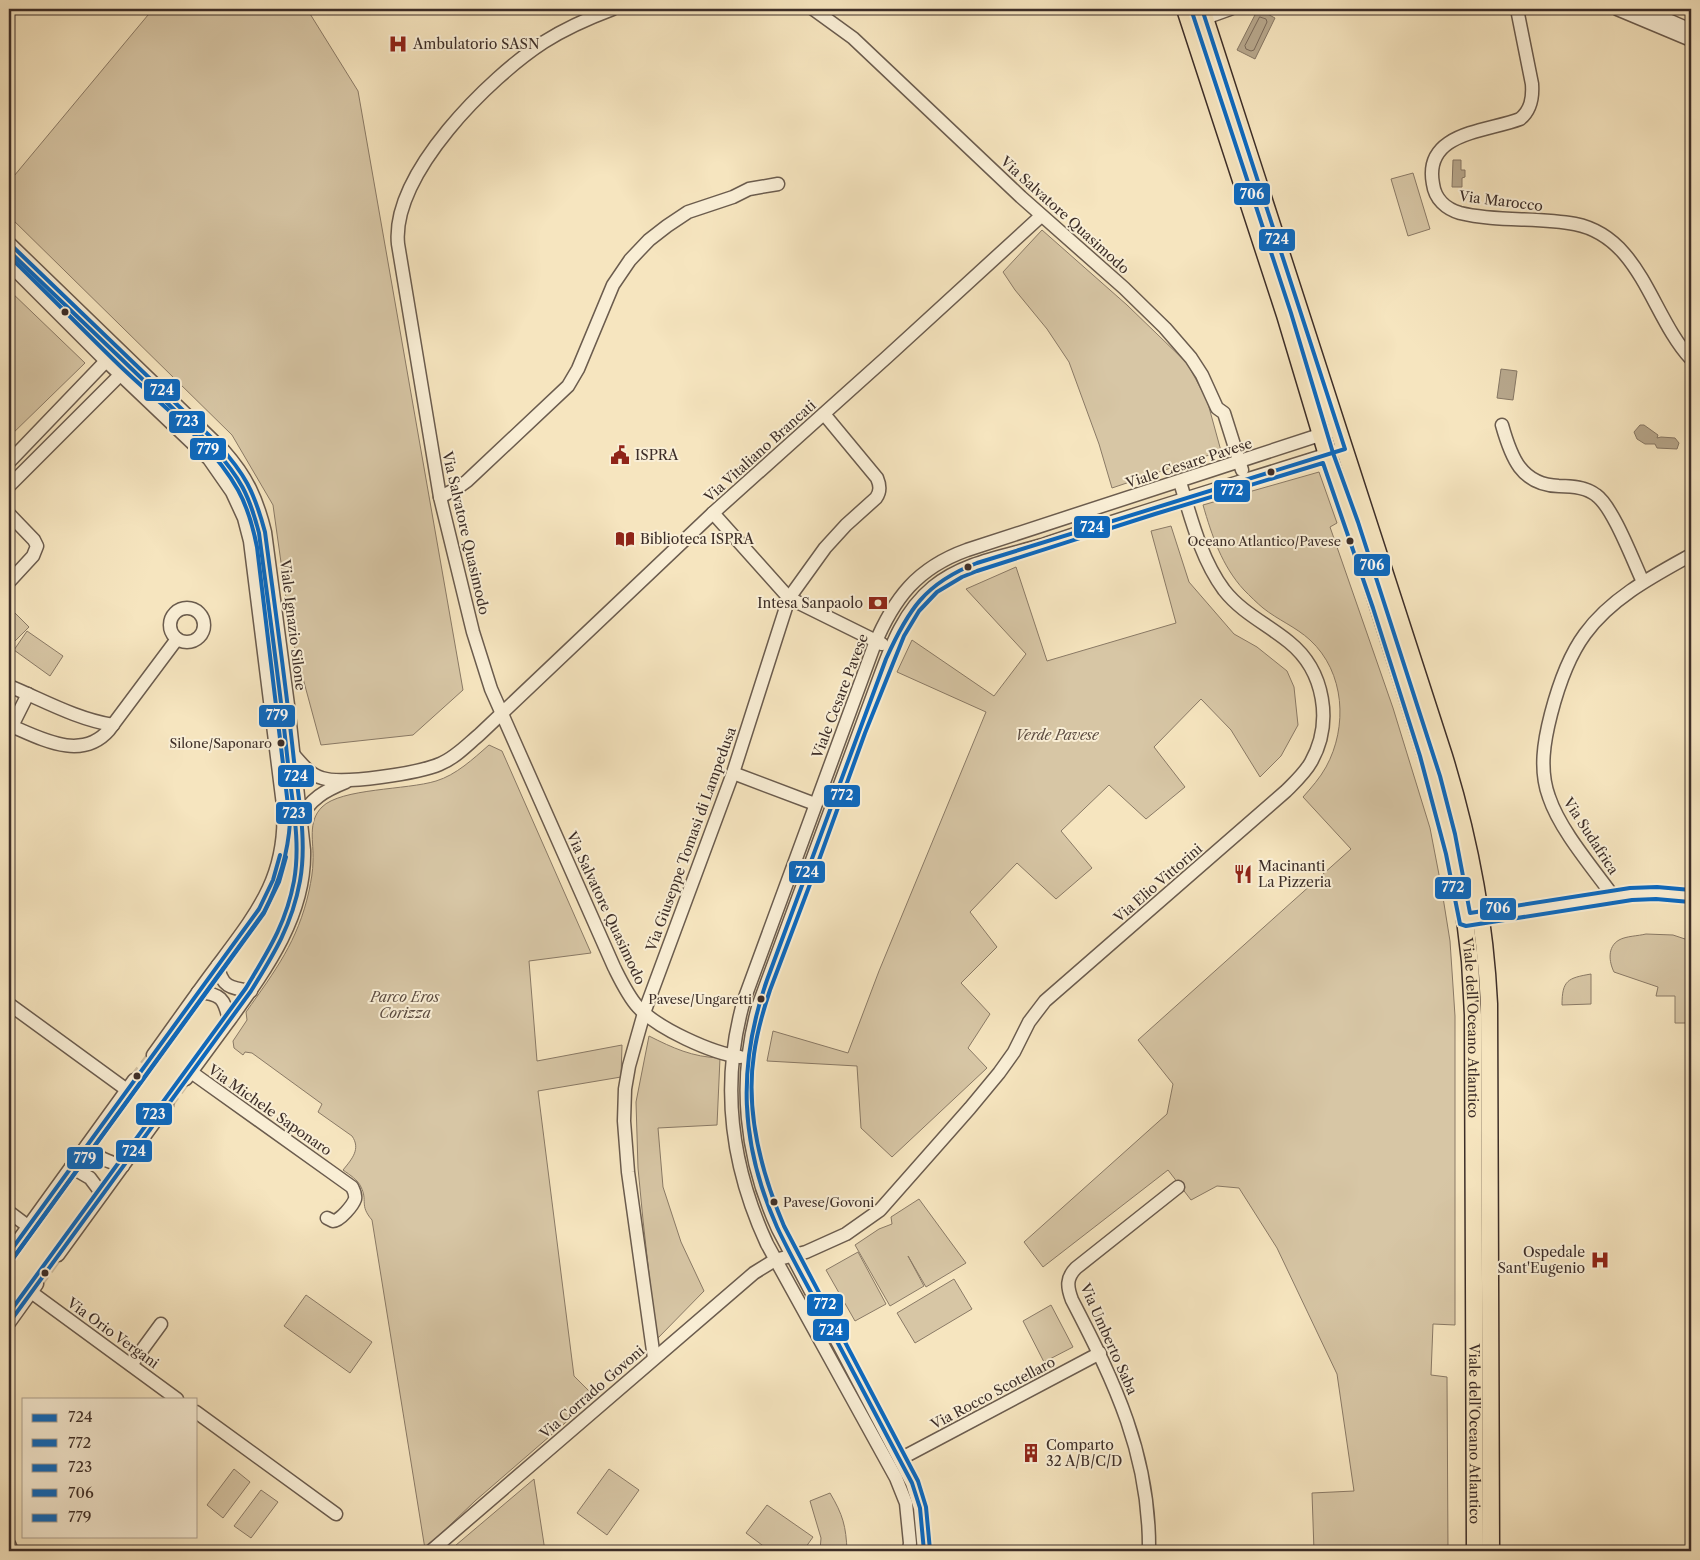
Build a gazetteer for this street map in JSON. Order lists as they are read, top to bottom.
{
  "streets": {
    "main road": ["Viale dell'Oceano Atlantico"],
    "street": [
      "Via Marocco",
      "Via Salvatore Quasimodo",
      "Via Vitaliano Brancati",
      "Viale Cesare Pavese",
      "Viale Ignazio Silone",
      "Via Sudafrica",
      "Via Giuseppe Tomasi di Lampedusa",
      "Via Elio Vittorini",
      "Via Michele Saponaro",
      "Via Orio Vergani",
      "Via Umberto Saba",
      "Via Corrado Govoni",
      "Via Rocco Scotellaro"
    ]
  },
  "crossings": [
    ["Via Salvatore Quasimodo", "Via Vitaliano Brancati"],
    ["Via Salvatore Quasimodo", "Viale Cesare Pavese"],
    ["Via Salvatore Quasimodo", "Via Giuseppe Tomasi di Lampedusa"],
    ["Via Vitaliano Brancati", "Via Giuseppe Tomasi di Lampedusa"],
    ["Viale Cesare Pavese", "Via Elio Vittorini"],
    ["Viale Cesare Pavese", "Viale dell'Oceano Atlantico"],
    ["Viale Cesare Pavese", "Via Corrado Govoni"],
    ["Viale Ignazio Silone", "Via Michele Saponaro"],
    ["Via Giuseppe Tomasi di Lampedusa", "Via Corrado Govoni"],
    ["Via Umberto Saba", "Via Rocco Scotellaro"]
  ],
  "parks": ["Verde Pavese", "Parco Eros Corizza"],
  "places": {
    "hospital": ["Ambulatorio SASN", "Ospedale Sant'Eugenio"],
    "public building": ["ISPRA"],
    "library": ["Biblioteca ISPRA"],
    "other": [
      "Oceano Atlantico/Pavese",
      "Silone/Saponaro",
      "Pavese/Ungaretti",
      "Pavese/Govoni"
    ],
    "bank": ["Intesa Sanpaolo"],
    "restaurant": ["Macinanti La Pizzeria"],
    "building": ["Comparto 32 A/B/C/D"]
  },
  "lines": [
    "transit line 724",
    "transit line 706",
    "transit line 723",
    "transit line 779",
    "transit line 772"
  ],
  "legend": [
    "724",
    "772",
    "723",
    "706",
    "779"
  ]
}
